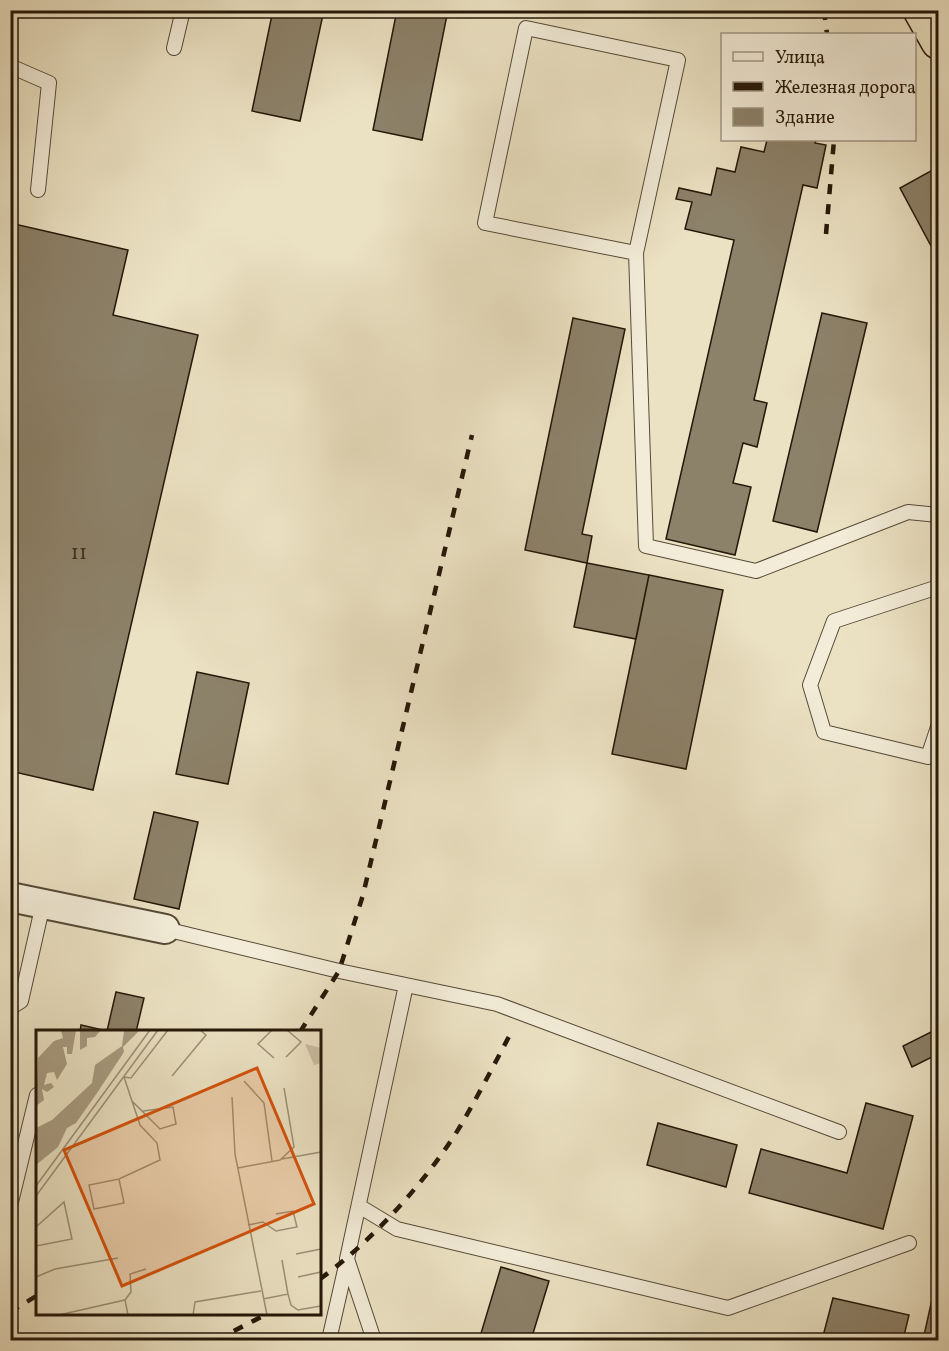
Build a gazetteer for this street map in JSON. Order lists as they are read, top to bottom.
{
  "house_numbers": ["11"],
  "legend": ["Улица", "Железная дорога", "Здание"]
}
